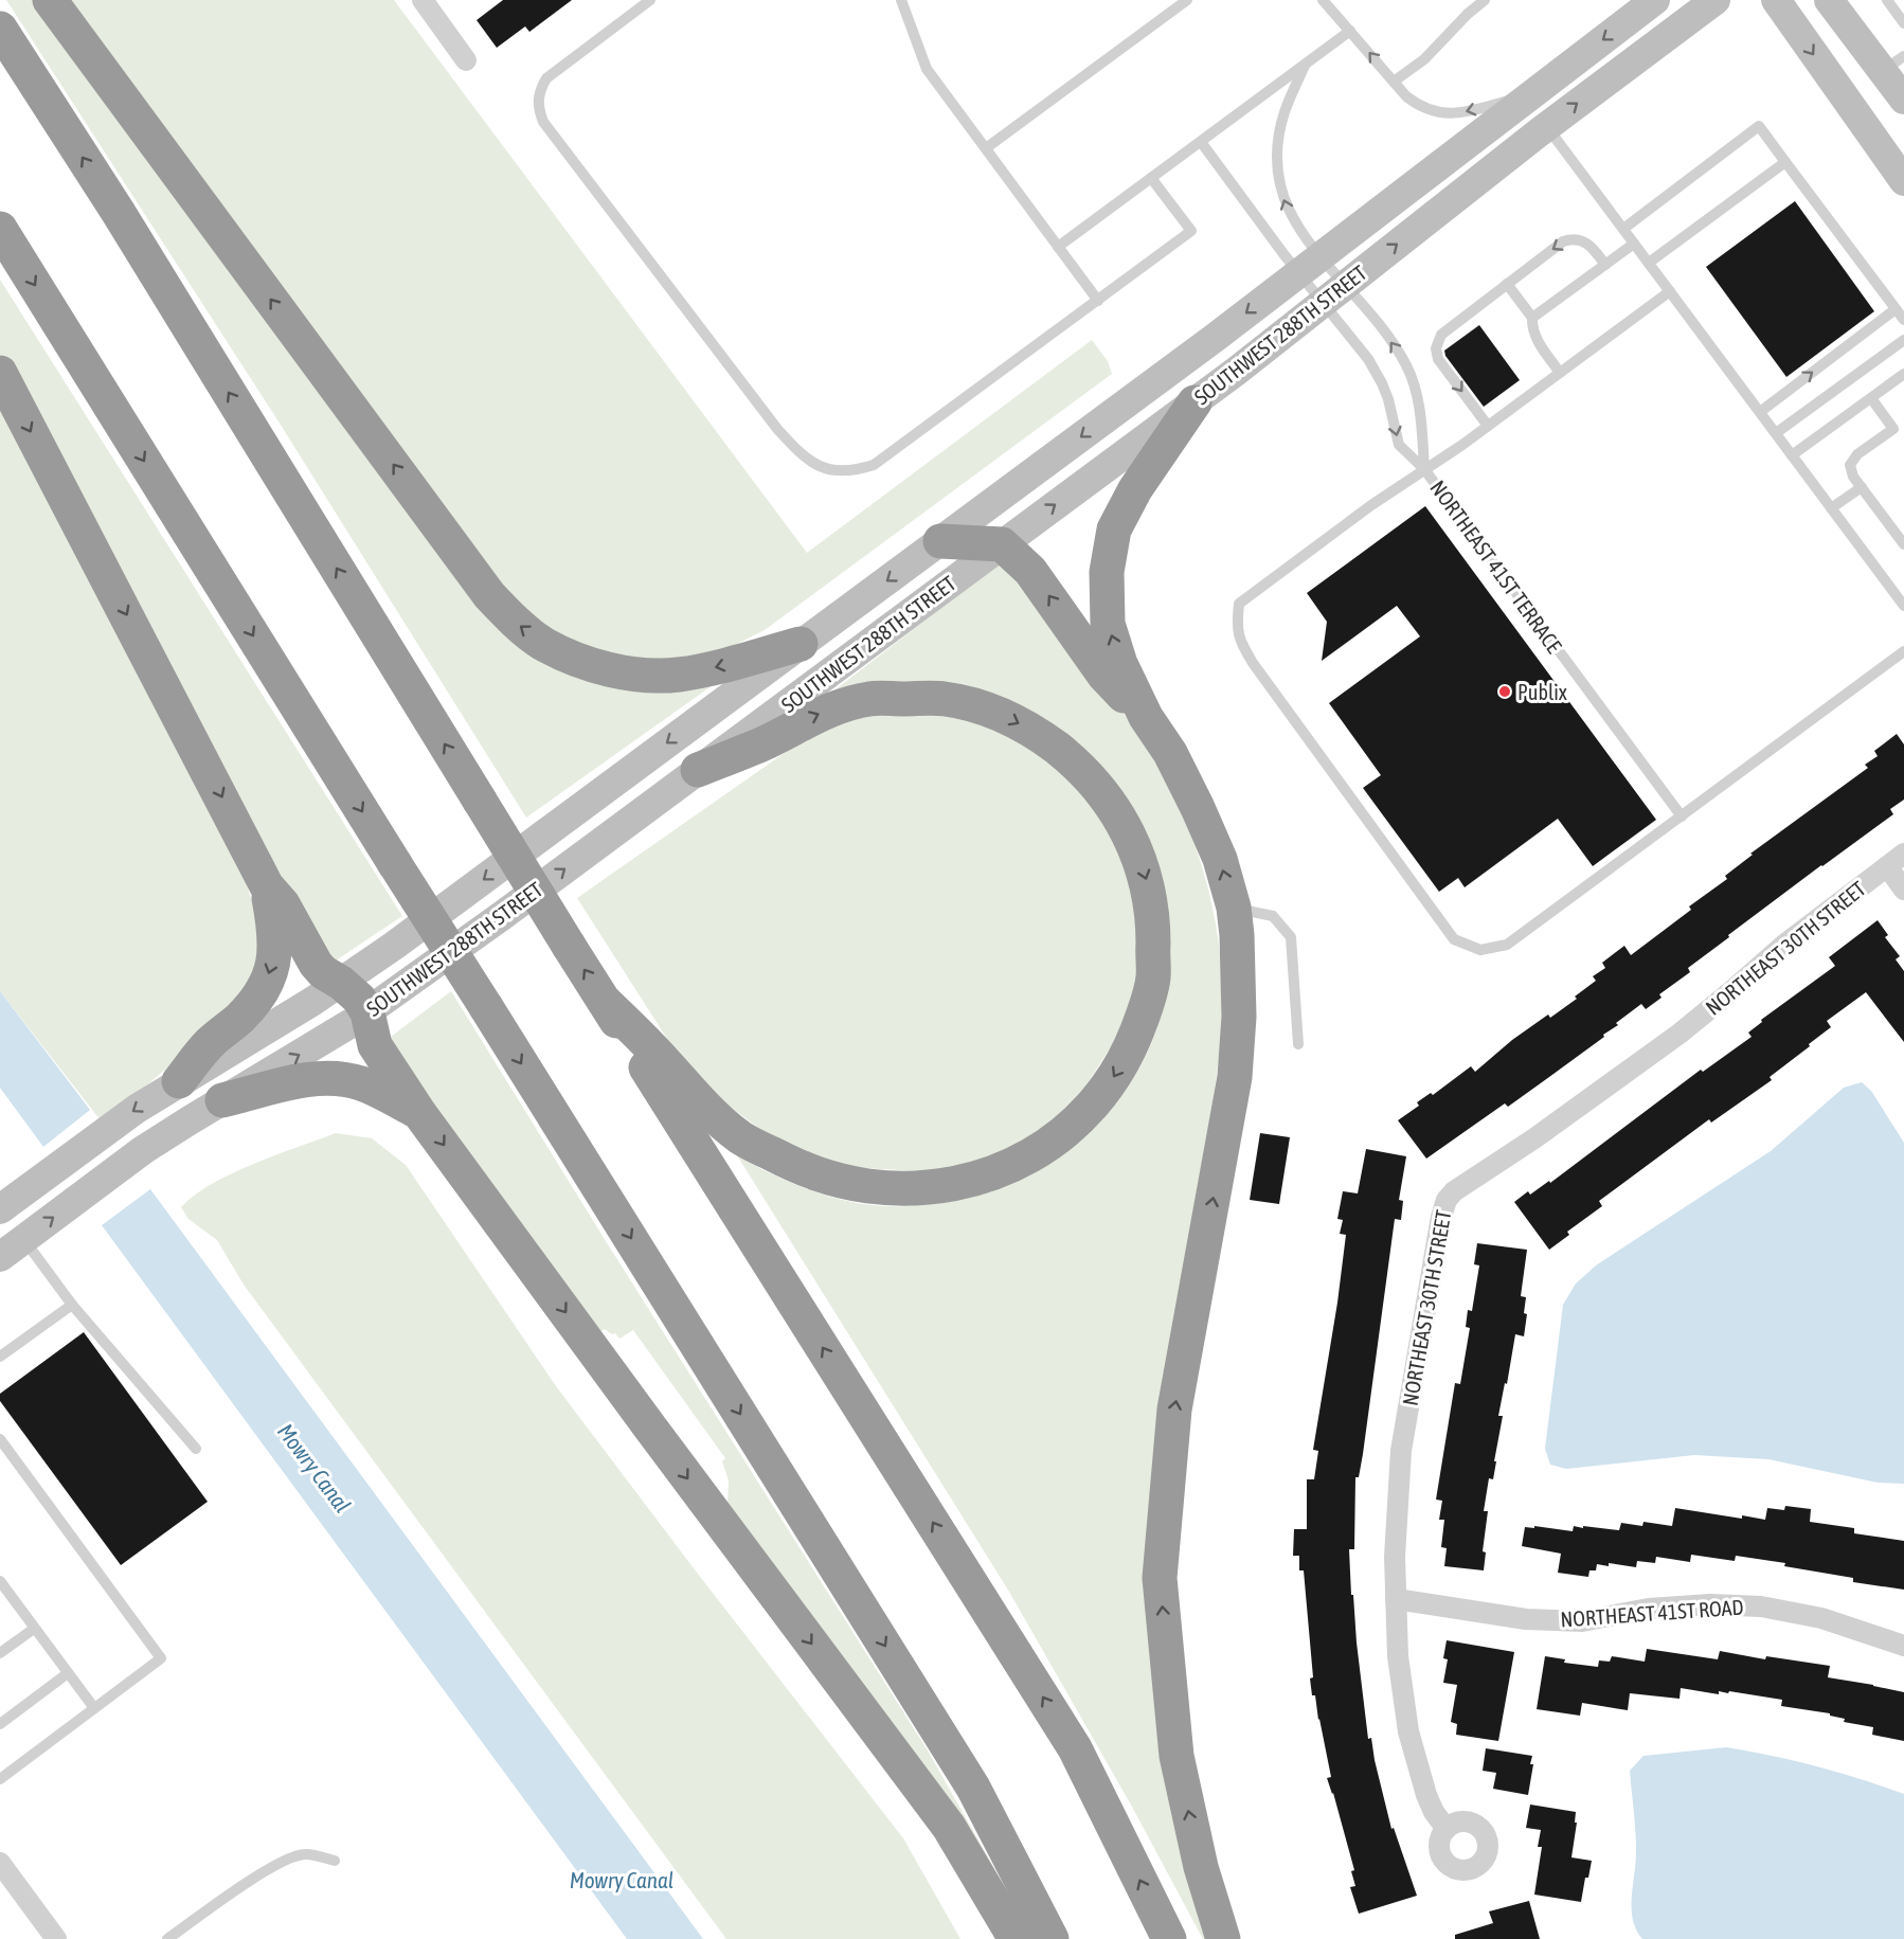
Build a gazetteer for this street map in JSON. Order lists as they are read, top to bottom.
{
  "streets": {
    "main road": ["SOUTHWEST 288TH STREET"],
    "street": ["NORTHEAST 30TH STREET", "NORTHEAST 41ST ROAD"],
    "lane": ["NORTHEAST 41ST TERRACE"]
  },
  "crossings": [
    ["SOUTHWEST 288TH STREET", "NORTHEAST 41ST TERRACE"],
    ["NORTHEAST 30TH STREET", "NORTHEAST 41ST ROAD"]
  ],
  "water": ["Mowry Canal"],
  "places": ["Publix"]
}
